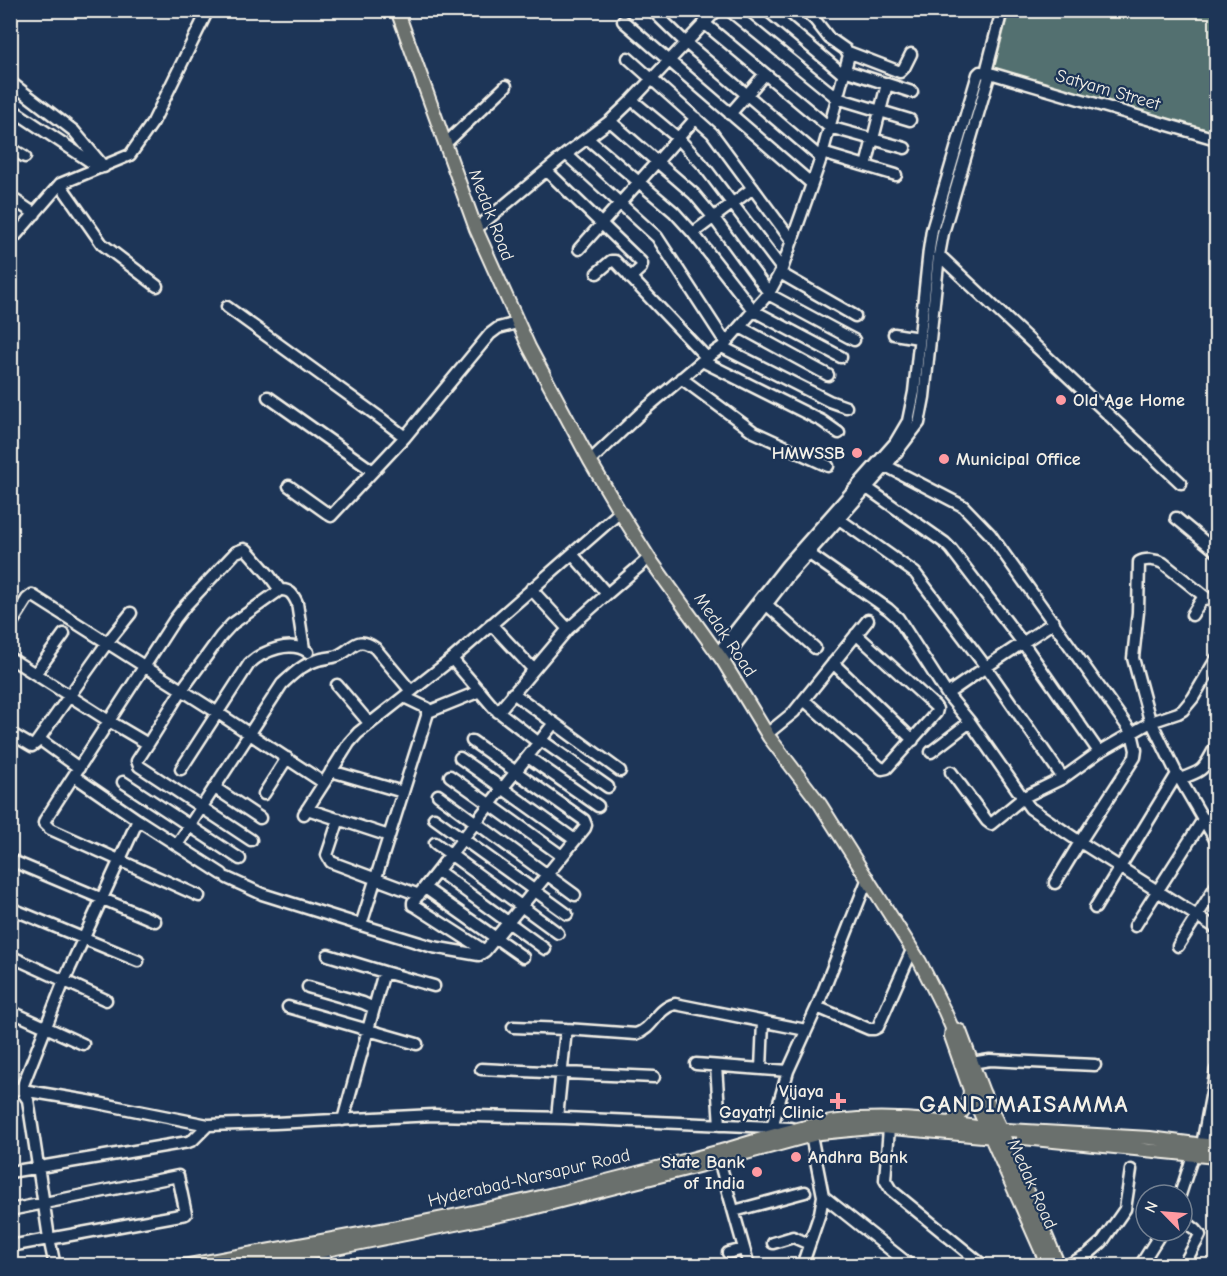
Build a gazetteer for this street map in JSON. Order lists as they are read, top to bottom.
{
  "streets": {
    "main road": ["Medak Road", "Hyderabad-Narsapur Road"],
    "street": ["Satyam Street"]
  },
  "crossings": [
    ["Medak Road", "Hyderabad-Narsapur Road"]
  ],
  "districts": ["GANDIMAISAMMA"],
  "places": {
    "other": [
      "Old Age Home",
      "HMWSSB",
      "Municipal Office",
      "Andhra Bank",
      "State Bank of India"
    ],
    "health": ["Vijaya Gayatri Clinic"]
  },
  "north": "top left"
}
